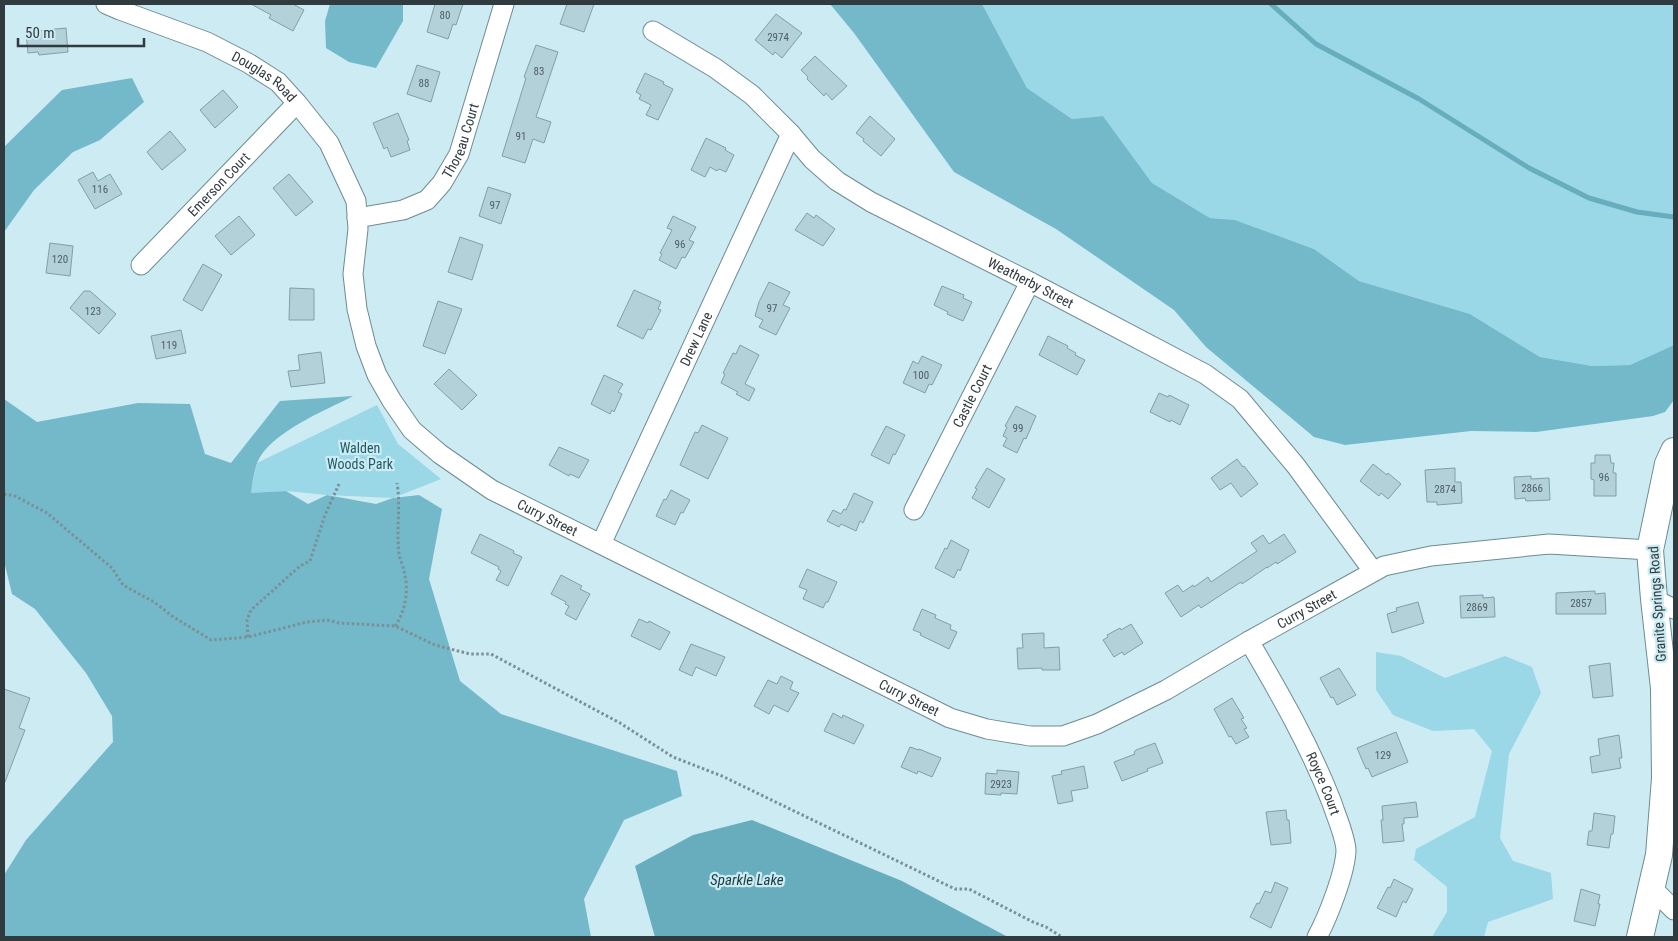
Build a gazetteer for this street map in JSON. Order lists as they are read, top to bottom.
{
  "streets": {
    "street": [
      "Douglas Road",
      "Thoreau Court",
      "Emerson Court",
      "Weatherby Street",
      "Drew Lane",
      "Castle Court",
      "Curry Street",
      "Granite Springs Road",
      "Royce Court"
    ]
  },
  "crossings": [
    ["Douglas Road", "Thoreau Court"],
    ["Douglas Road", "Emerson Court"],
    ["Douglas Road", "Curry Street"],
    ["Thoreau Court", "Curry Street"],
    ["Weatherby Street", "Drew Lane"],
    ["Weatherby Street", "Castle Court"],
    ["Weatherby Street", "Curry Street"],
    ["Drew Lane", "Curry Street"],
    ["Curry Street", "Granite Springs Road"],
    ["Curry Street", "Royce Court"]
  ],
  "water": ["Sparkle Lake"],
  "parks": ["Walden Woods Park"],
  "house_numbers": [
    "80",
    "2974",
    "83",
    "88",
    "91",
    "116",
    "97",
    "96",
    "120",
    "97",
    "123",
    "119",
    "100",
    "99",
    "96",
    "2866",
    "2874",
    "2857",
    "2869",
    "129",
    "2923"
  ],
  "scale_bar": "50 m"
}
